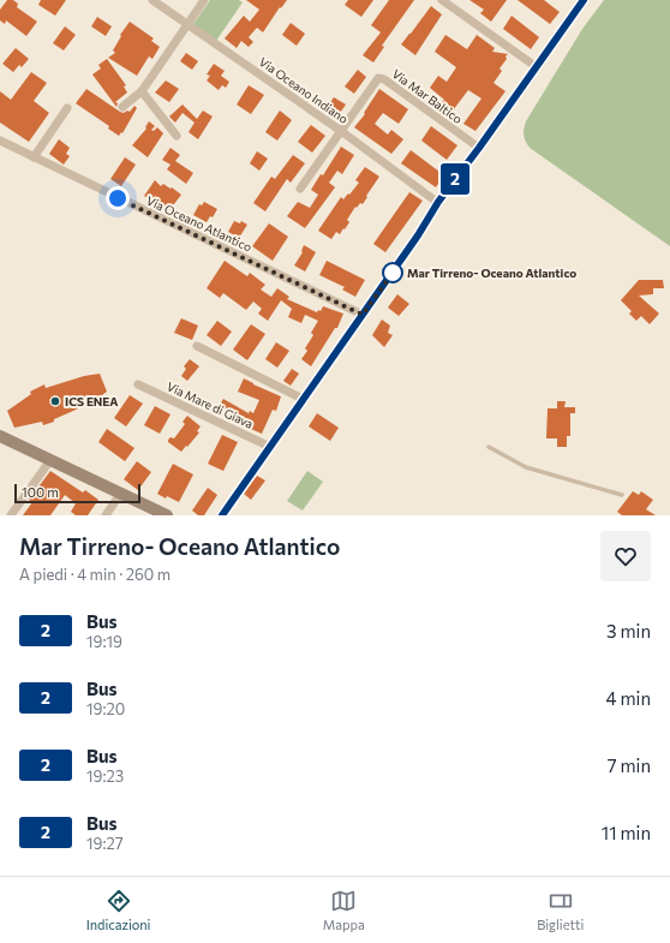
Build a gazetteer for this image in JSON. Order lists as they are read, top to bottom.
{
  "streets": {
    "street": [
      "Via Oceano Indiano",
      "Via Mar Baltico",
      "Via Oceano Atlantico",
      "Via Mare di Giava"
    ]
  },
  "crossings": [
    ["Via Oceano Indiano", "Via Mar Baltico"]
  ],
  "places": ["Mar Tirreno- Oceano Atlantico", "ICS ENEA"],
  "lines": ["bus line 2"],
  "scale_bar": "100 m",
  "page": {
    "on_map": "2",
    "scale": "100 m",
    "heading": ["Mar Tirreno- Oceano Atlantico", "A piedi · 4 min · 260 m"],
    "list": [
      {
        "mark": "2",
        "name": "Bus",
        "note": "19:19",
        "value": "3 min"
      },
      {
        "mark": "2",
        "name": "Bus",
        "note": "19:20",
        "value": "4 min"
      },
      {
        "mark": "2",
        "name": "Bus",
        "note": "19:23",
        "value": "7 min"
      },
      {
        "mark": "2",
        "name": "Bus",
        "note": "19:27",
        "value": "11 min"
      }
    ],
    "tabs": ["Indicazioni", "Mappa", "Biglietti"]
  }
}
